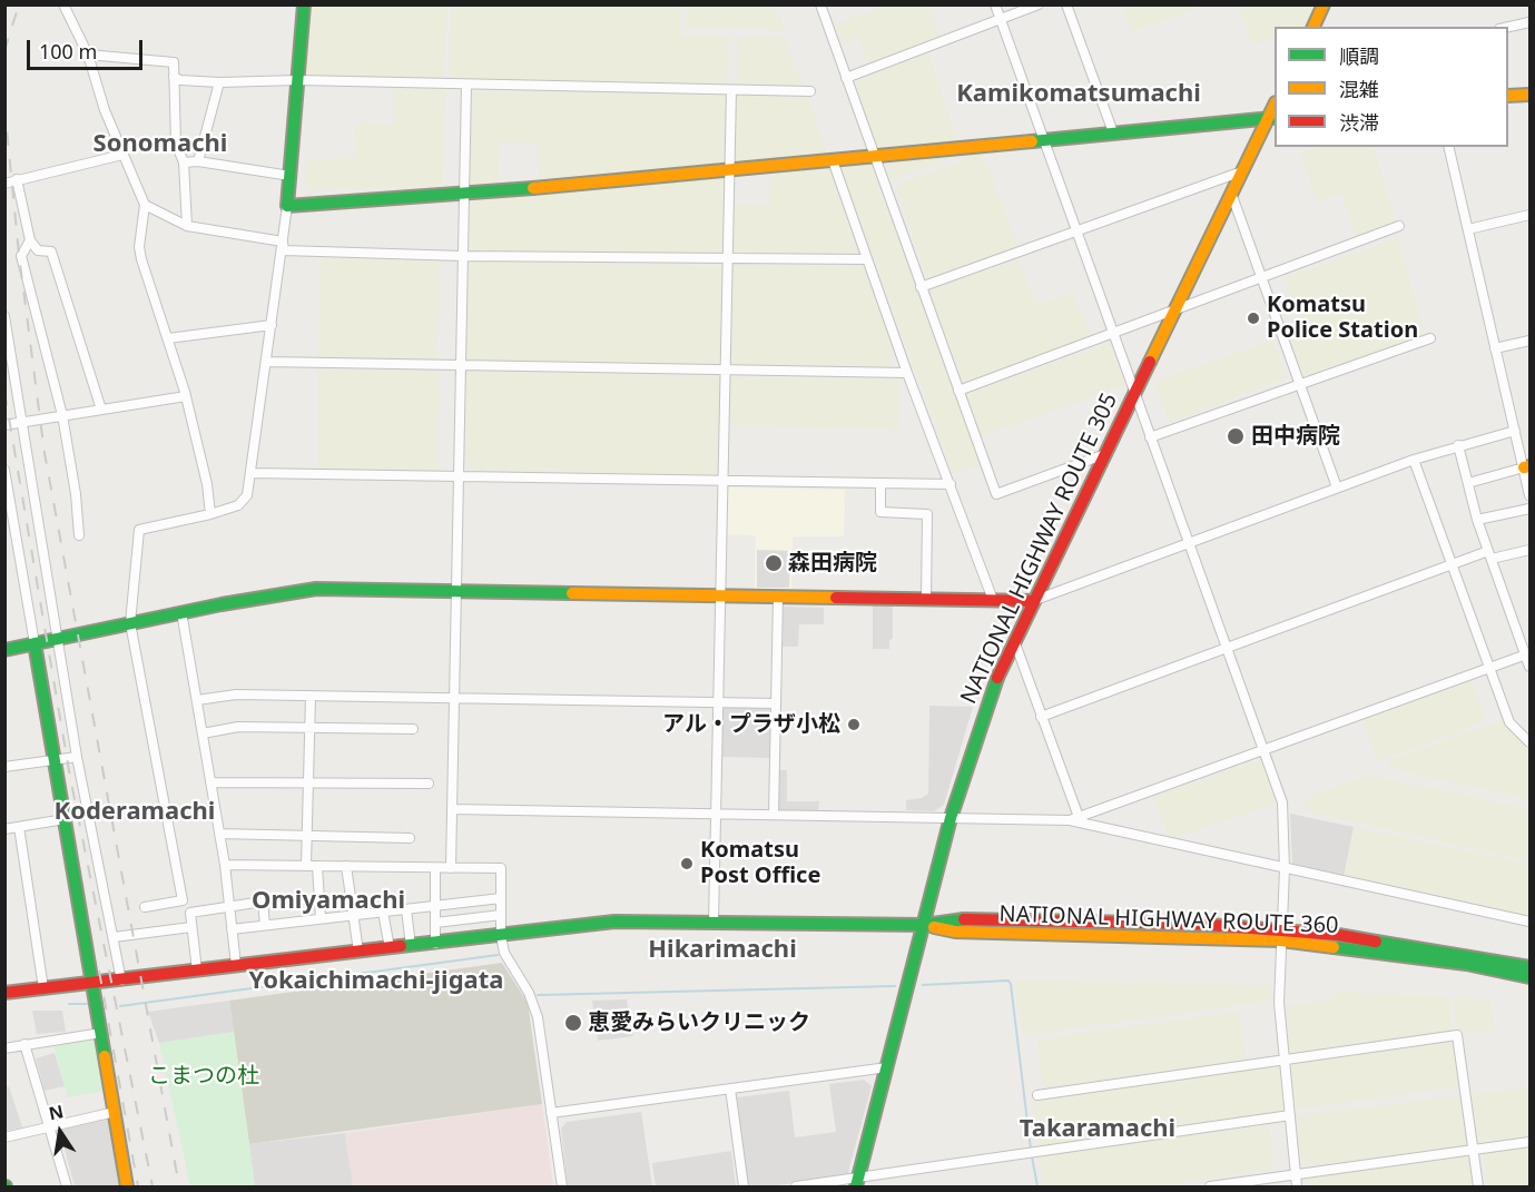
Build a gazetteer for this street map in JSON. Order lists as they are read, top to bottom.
{
  "streets": {
    "main road": ["NATIONAL HIGHWAY ROUTE 305", "NATIONAL HIGHWAY ROUTE 360"]
  },
  "crossings": [
    ["NATIONAL HIGHWAY ROUTE 305", "NATIONAL HIGHWAY ROUTE 360"]
  ],
  "districts": [
    "Kamikomatsumachi",
    "Sonomachi",
    "Koderamachi",
    "Omiyamachi",
    "Hikarimachi",
    "Yokaichimachi-jigata",
    "Takaramachi"
  ],
  "parks": ["こまつの杜"],
  "places": [
    "Komatsu Police Station",
    "田中病院",
    "森田病院",
    "アル・プラザ小松",
    "Komatsu Post Office",
    "恵愛みらいクリニック"
  ],
  "legend": ["順調", "混雑", "渋滞"],
  "scale_bar": "100 m",
  "north": "top"
}
